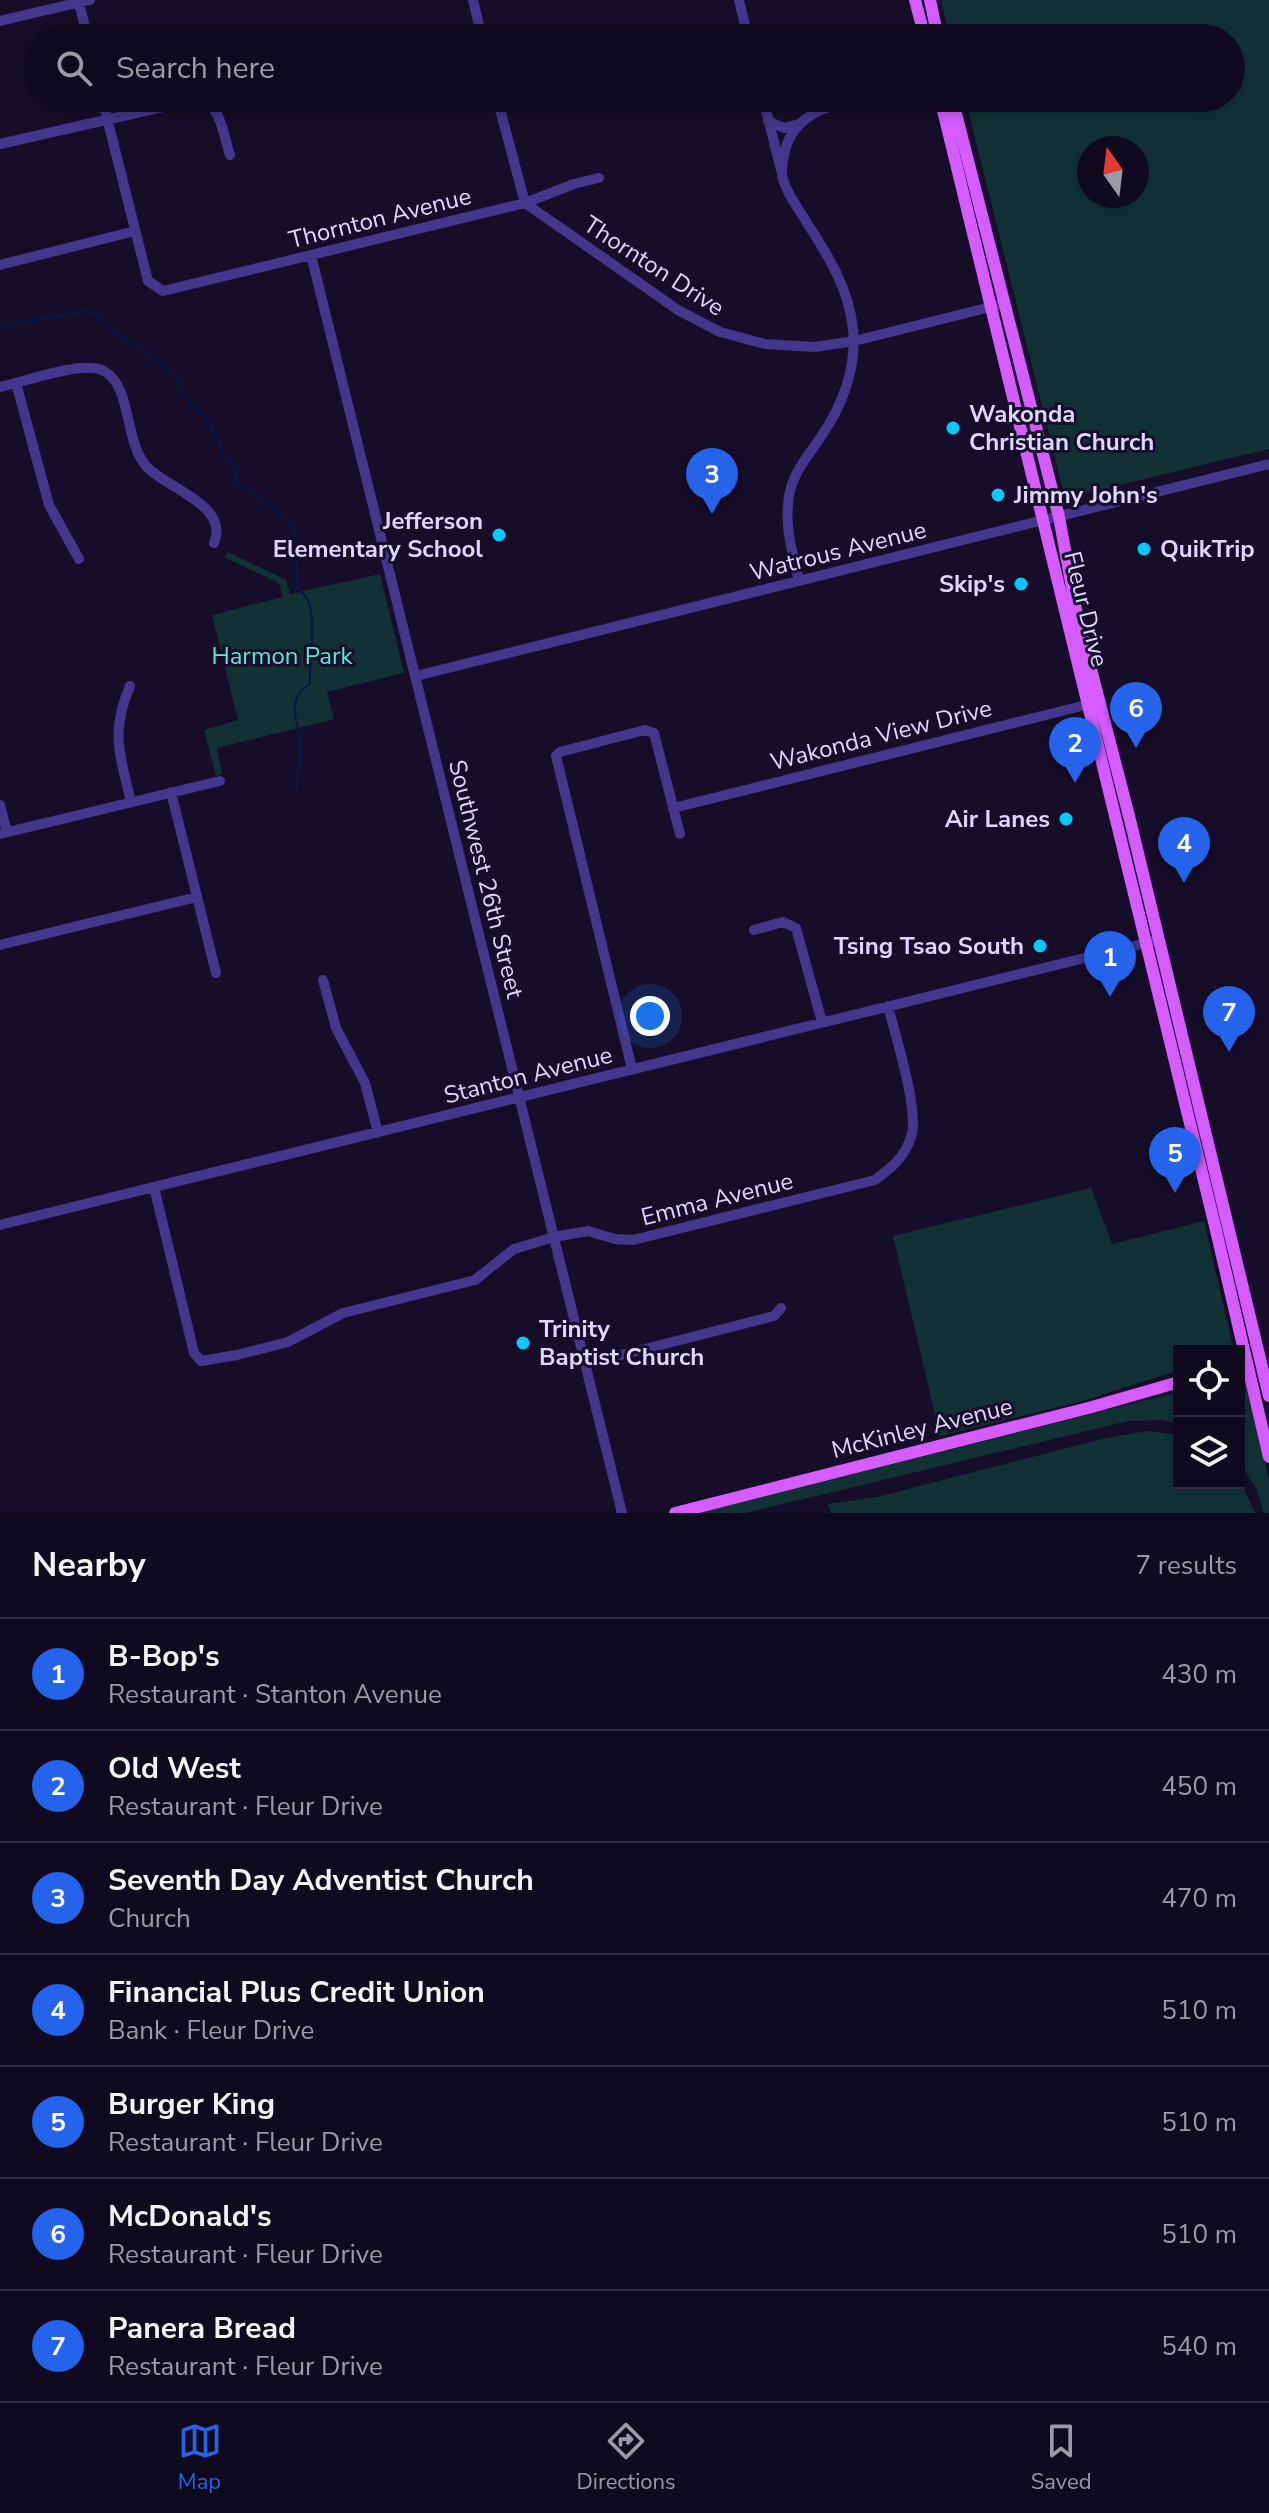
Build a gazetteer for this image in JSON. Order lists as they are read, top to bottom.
{
  "streets": {
    "main road": ["Fleur Drive", "McKinley Avenue"],
    "street": [
      "Thornton Avenue",
      "Thornton Drive",
      "Watrous Avenue",
      "Wakonda View Drive",
      "Southwest 26th Street",
      "Stanton Avenue",
      "Emma Avenue"
    ]
  },
  "crossings": [
    ["Thornton Avenue", "Thornton Drive"],
    ["Thornton Avenue", "Southwest 26th Street"],
    ["Thornton Drive", "Fleur Drive"],
    ["Watrous Avenue", "Fleur Drive"],
    ["Watrous Avenue", "Southwest 26th Street"],
    ["Fleur Drive", "Wakonda View Drive"],
    ["Fleur Drive", "Stanton Avenue"],
    ["Southwest 26th Street", "Stanton Avenue"],
    ["Southwest 26th Street", "Emma Avenue"],
    ["Stanton Avenue", "Emma Avenue"]
  ],
  "parks": ["Harmon Park"],
  "places": [
    "Wakonda Christian Church",
    "Jimmy John's",
    "Jefferson Elementary School",
    "QuikTrip",
    "Skip's",
    "Air Lanes",
    "Tsing Tsao South",
    "Trinity Baptist Church"
  ],
  "north": "top",
  "page": {
    "search": "Search here",
    "pins": [
      "3",
      "6",
      "2",
      "4",
      "1",
      "7",
      "5"
    ],
    "heading": ["Nearby", "7 results"],
    "list": [
      {
        "mark": "1",
        "name": "B-Bop's",
        "note": "Restaurant · Stanton Avenue",
        "value": "430 m"
      },
      {
        "mark": "2",
        "name": "Old West",
        "note": "Restaurant · Fleur Drive",
        "value": "450 m"
      },
      {
        "mark": "3",
        "name": "Seventh Day Adventist Church",
        "note": "Church",
        "value": "470 m"
      },
      {
        "mark": "4",
        "name": "Financial Plus Credit Union",
        "note": "Bank · Fleur Drive",
        "value": "510 m"
      },
      {
        "mark": "5",
        "name": "Burger King",
        "note": "Restaurant · Fleur Drive",
        "value": "510 m"
      },
      {
        "mark": "6",
        "name": "McDonald's",
        "note": "Restaurant · Fleur Drive",
        "value": "510 m"
      },
      {
        "mark": "7",
        "name": "Panera Bread",
        "note": "Restaurant · Fleur Drive",
        "value": "540 m"
      }
    ],
    "nav": ["Map", "Directions", "Saved"]
  }
}
